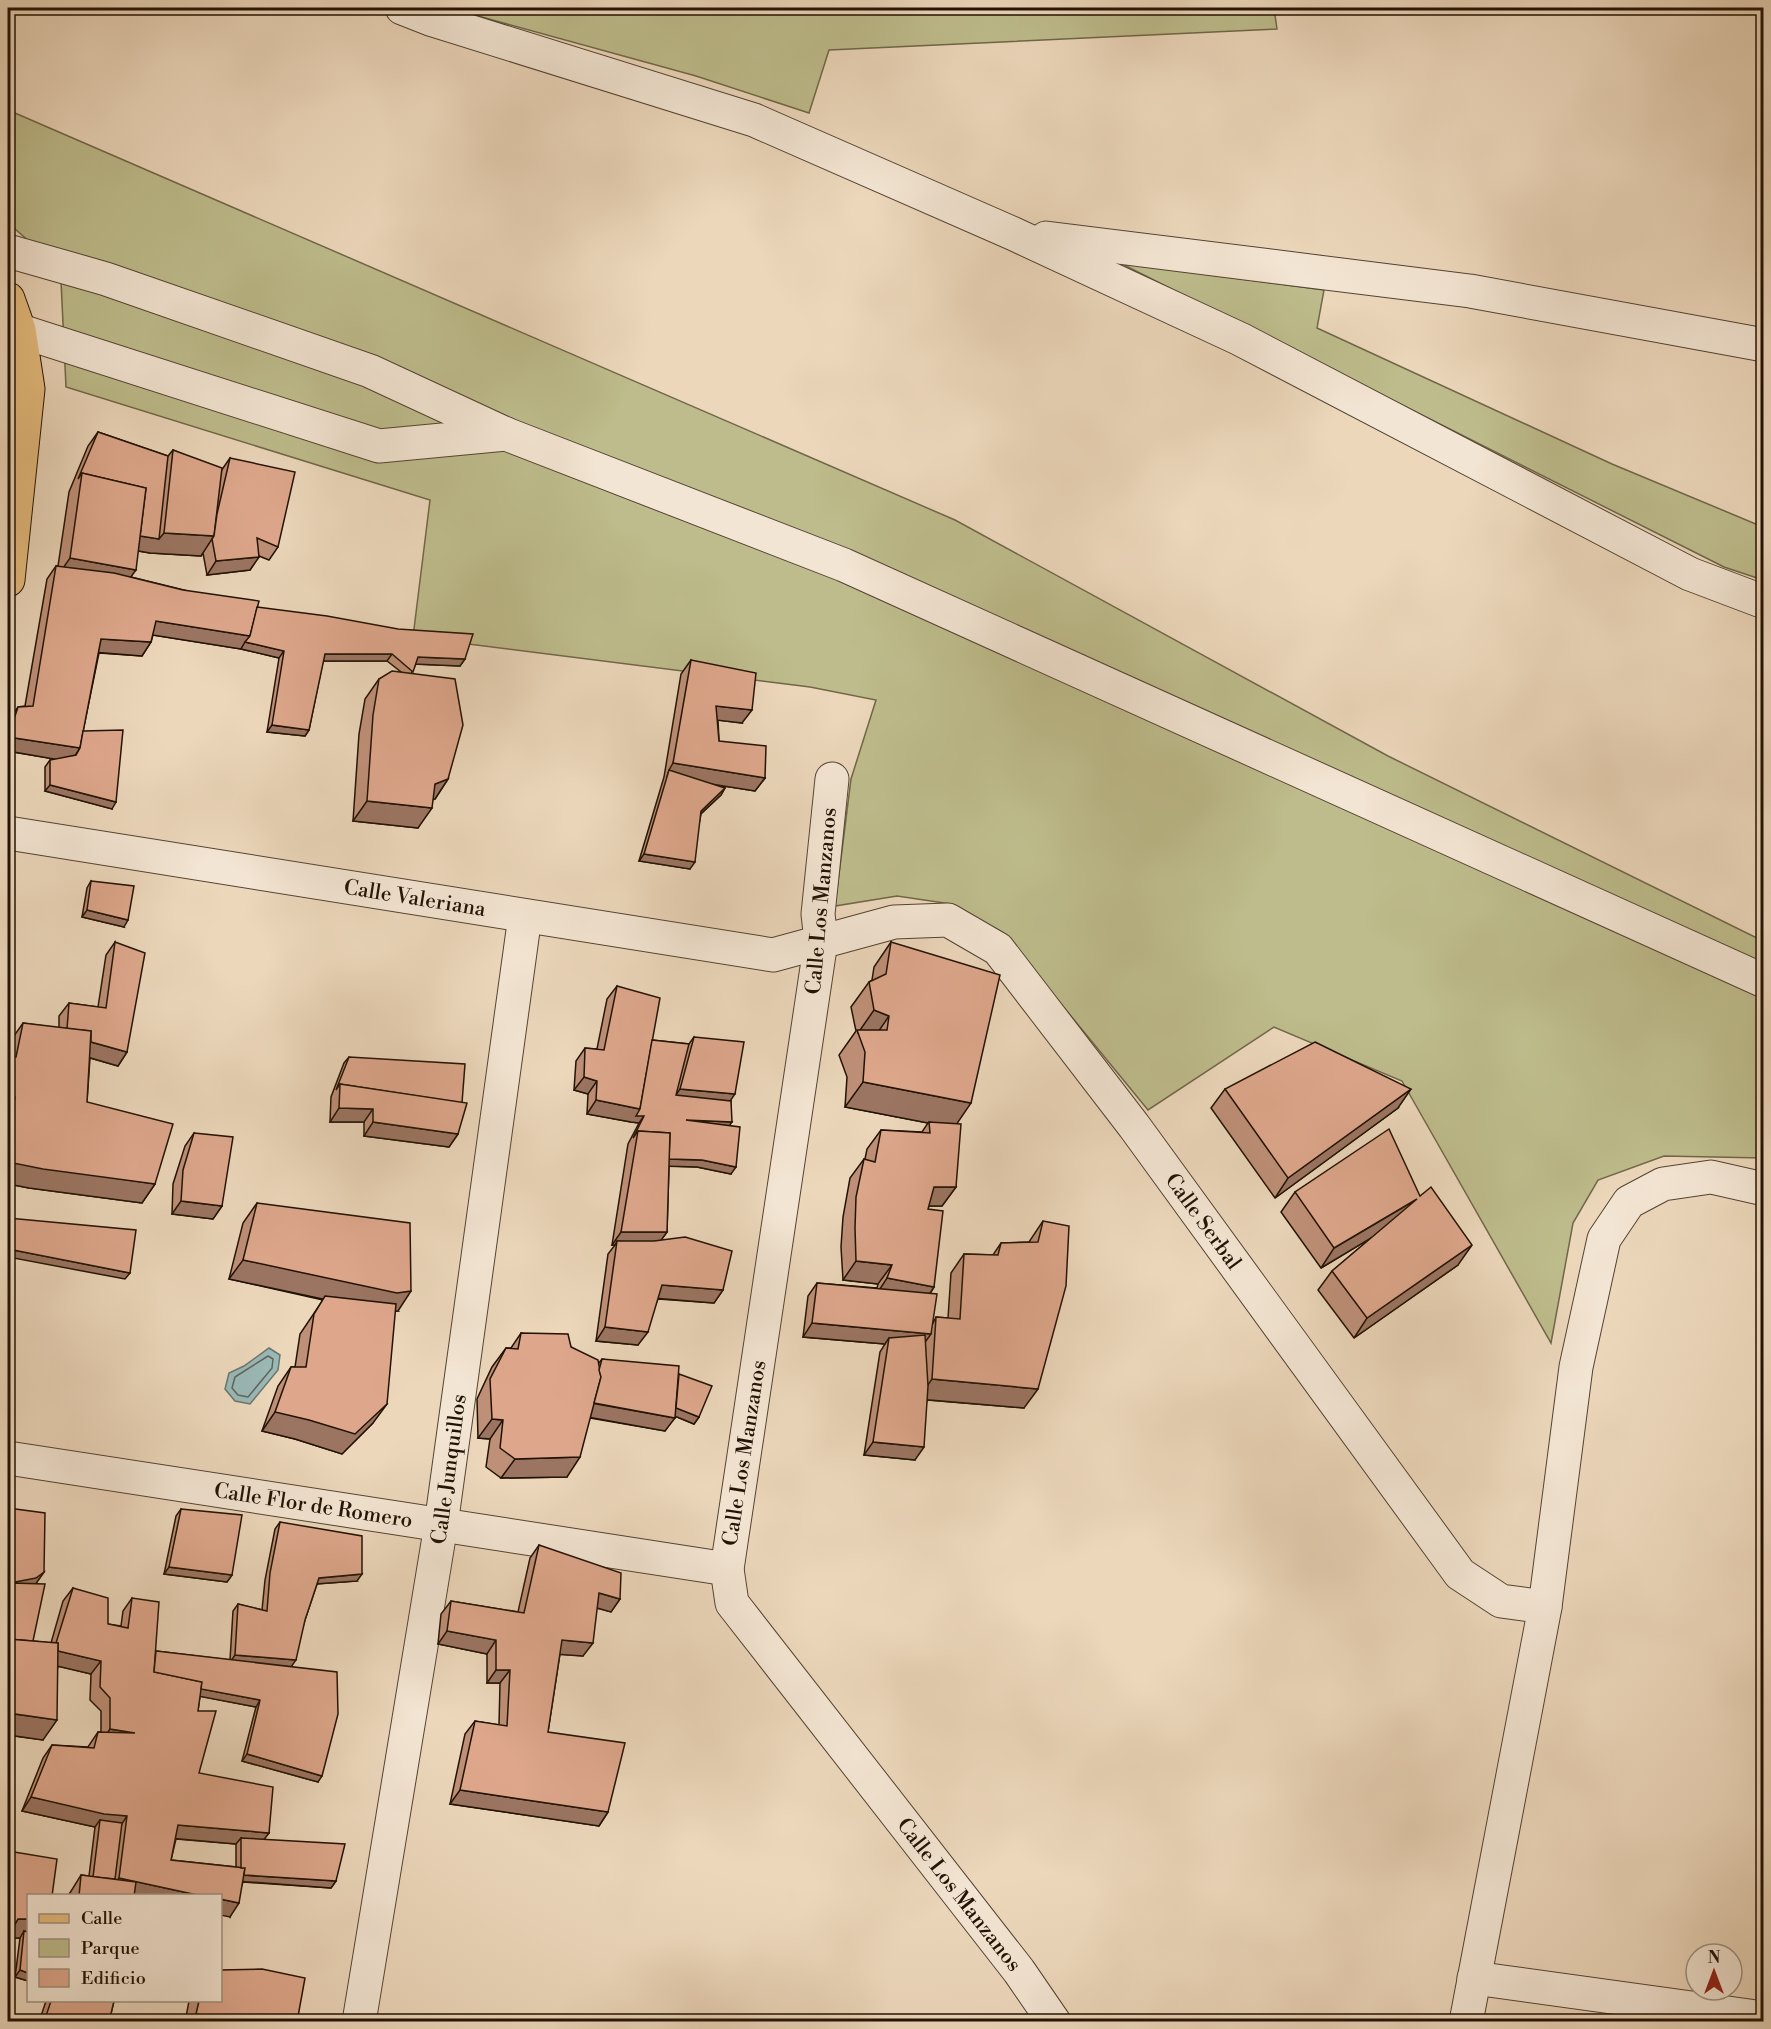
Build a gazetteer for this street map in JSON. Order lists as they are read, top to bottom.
{
  "streets": {
    "street": [
      "Calle Valeriana",
      "Calle Los Manzanos",
      "Calle Serbal",
      "Calle Junquillos",
      "Calle Flor de Romero"
    ]
  },
  "crossings": [
    ["Calle Valeriana", "Calle Los Manzanos"],
    ["Calle Valeriana", "Calle Serbal"],
    ["Calle Valeriana", "Calle Junquillos"],
    ["Calle Los Manzanos", "Calle Serbal"],
    ["Calle Los Manzanos", "Calle Flor de Romero"],
    ["Calle Junquillos", "Calle Flor de Romero"]
  ],
  "legend": ["Calle", "Parque", "Edificio"],
  "north": "top"
}
